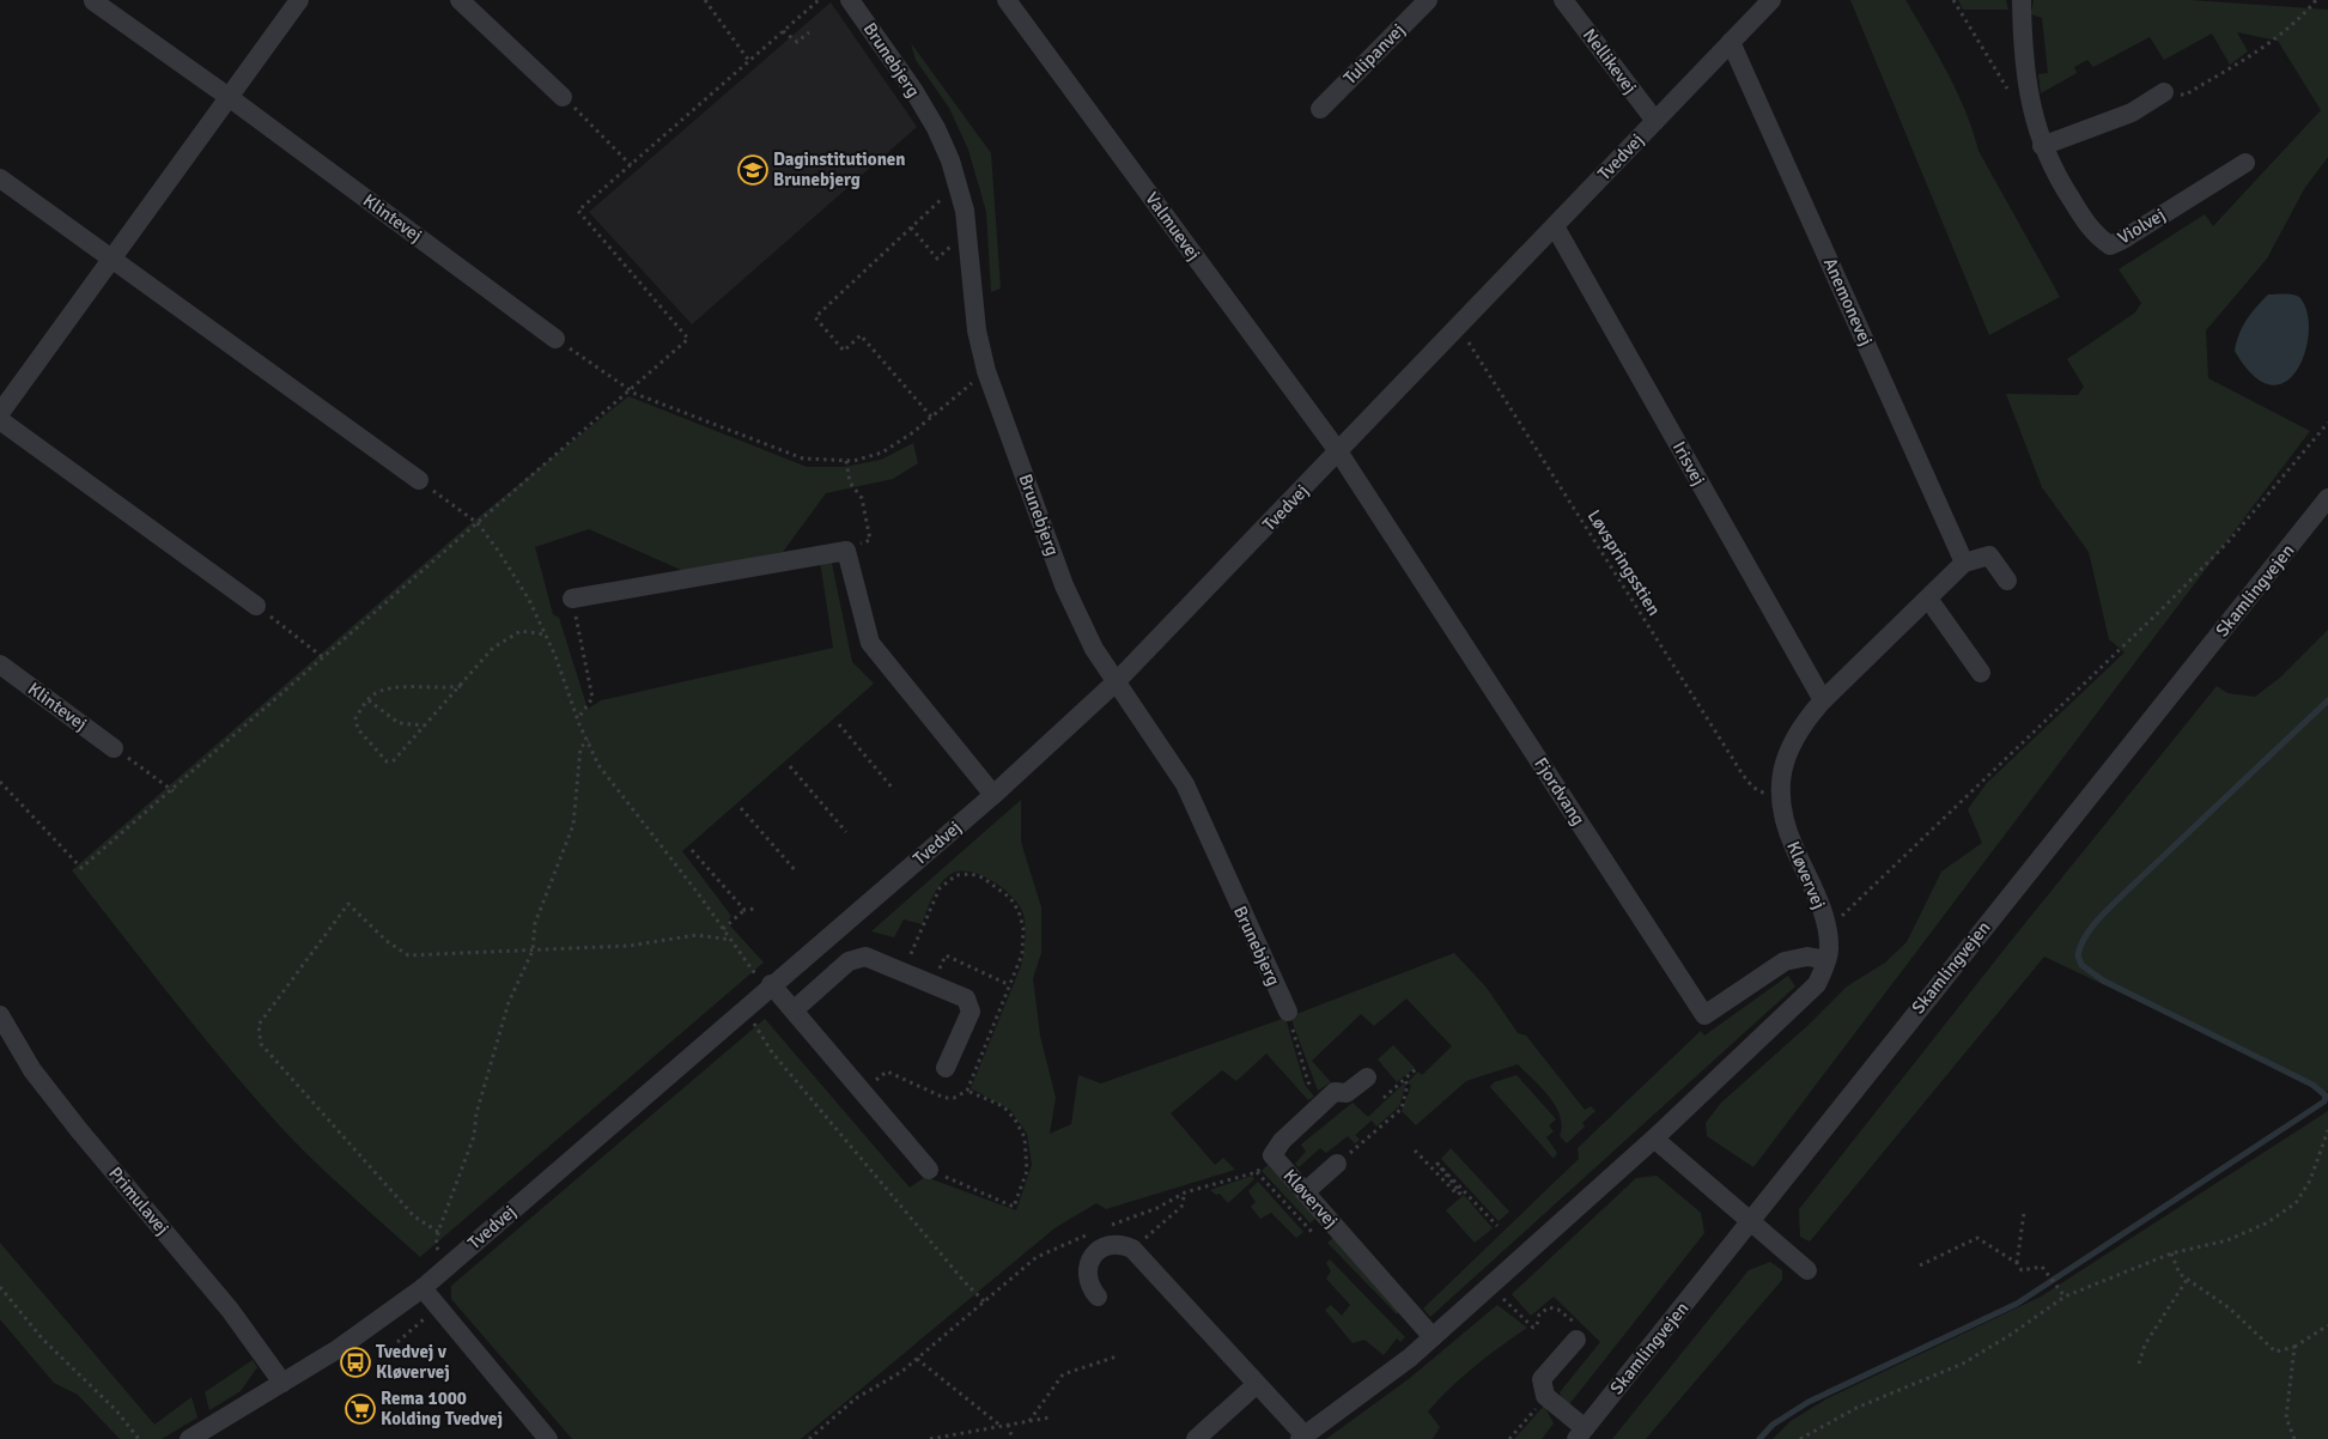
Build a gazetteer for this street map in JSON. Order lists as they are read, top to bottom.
{
  "streets": {
    "street": [
      "Tulipanvej",
      "Brunebjerg",
      "Nellikevej",
      "Tvedvej",
      "Klintevej",
      "Valmuevej",
      "Violvej",
      "Anemonevej",
      "Irisvej",
      "Skamlingvejen",
      "Fjordvang",
      "Kløvervej",
      "Primulavej"
    ],
    "path": ["Løvspringsstien"]
  },
  "crossings": [
    ["Brunebjerg", "Tvedvej"],
    ["Nellikevej", "Tvedvej"],
    ["Tvedvej", "Valmuevej"],
    ["Tvedvej", "Anemonevej"],
    ["Tvedvej", "Irisvej"],
    ["Tvedvej", "Løvspringsstien"],
    ["Tvedvej", "Fjordvang"],
    ["Tvedvej", "Primulavej"],
    ["Valmuevej", "Fjordvang"],
    ["Anemonevej", "Kløvervej"],
    ["Irisvej", "Kløvervej"],
    ["Løvspringsstien", "Kløvervej"],
    ["Fjordvang", "Kløvervej"]
  ],
  "places": {
    "school or university": ["Daginstitutionen Brunebjerg"],
    "bus stop": ["Tvedvej v Kløvervej"],
    "supermarket": ["Rema 1000 Kolding Tvedvej"]
  }
}
